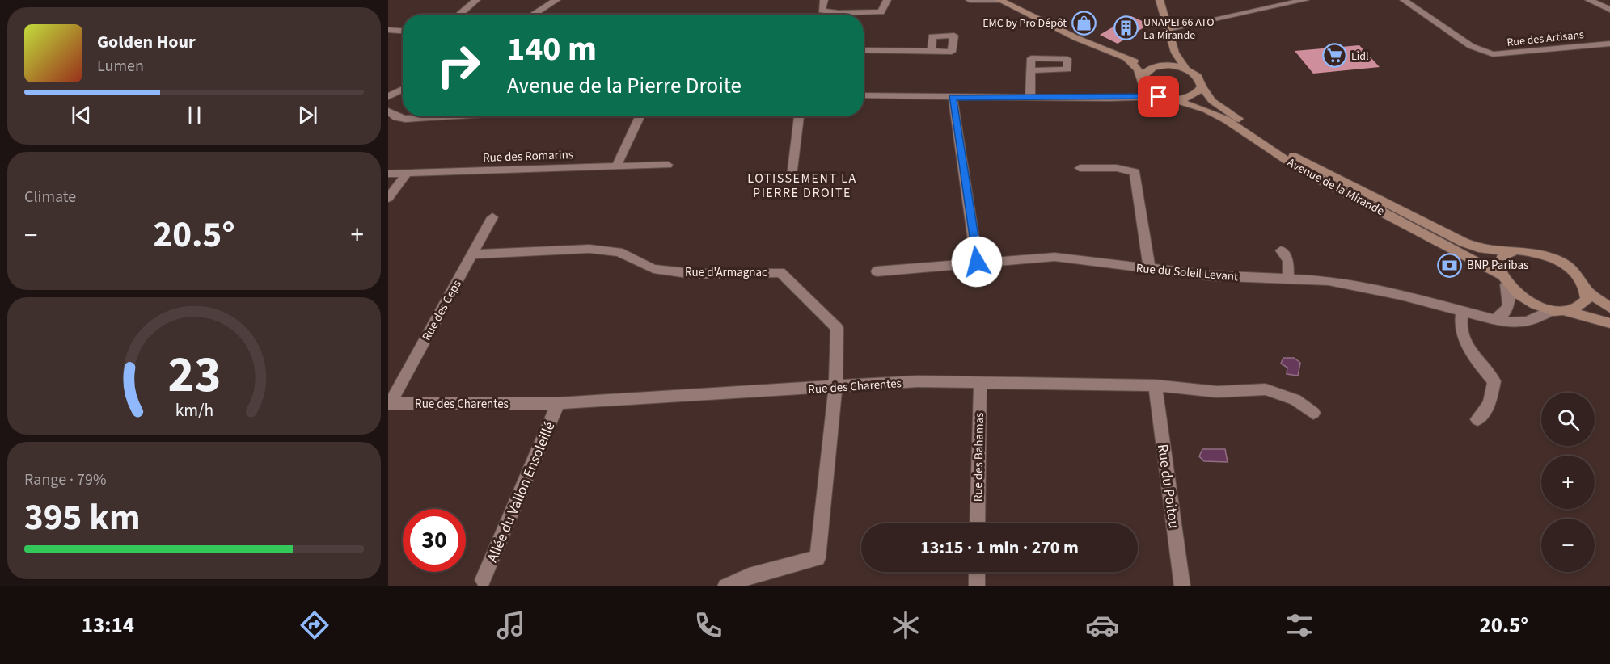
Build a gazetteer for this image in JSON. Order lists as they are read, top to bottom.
{
  "streets": {
    "main road": ["Avenue de la Mirande"],
    "street": [
      "Rue des Artisans",
      "Rue des Romarins",
      "Rue d'Armagnac",
      "Rue du Soleil Levant",
      "Rue des Ceps",
      "Rue des Charentes",
      "Rue des Bahamas",
      "Rue du Poitou",
      "Allée du Vallon Ensoleillé"
    ]
  },
  "crossings": [
    ["Avenue de la Mirande", "Rue du Soleil Levant"],
    ["Rue d'Armagnac", "Rue des Ceps"],
    ["Rue d'Armagnac", "Rue des Charentes"],
    ["Rue des Ceps", "Rue des Charentes"],
    ["Rue des Charentes", "Rue des Bahamas"],
    ["Rue des Charentes", "Rue du Poitou"],
    ["Rue des Charentes", "Allée du Vallon Ensoleillé"]
  ],
  "districts": ["LOTISSEMENT LA PIERRE DROITE"],
  "places": {
    "shop": ["EMC by Pro Dépôt"],
    "building": ["UNAPEI 66 ATO La Mirande"],
    "supermarket": ["Lidl"],
    "bank": ["BNP Paribas"]
  },
  "page": {
    "turn": ["140 m", "Avenue de la Pierre Droite"],
    "song": ["Golden Hour", "Lumen"],
    "tile": [
      "Climate",
      ["Range · 79%", "395 km"]
    ],
    "heat": ["−", "20.5°", "+"],
    "map_buttons": ["+", "−"],
    "limit": "30",
    "trip": "13:15 · 1 min · 270 m",
    "tabs": ["13:14", "20.5°"],
    "gauge": ["23", "km/h"]
  }
}
